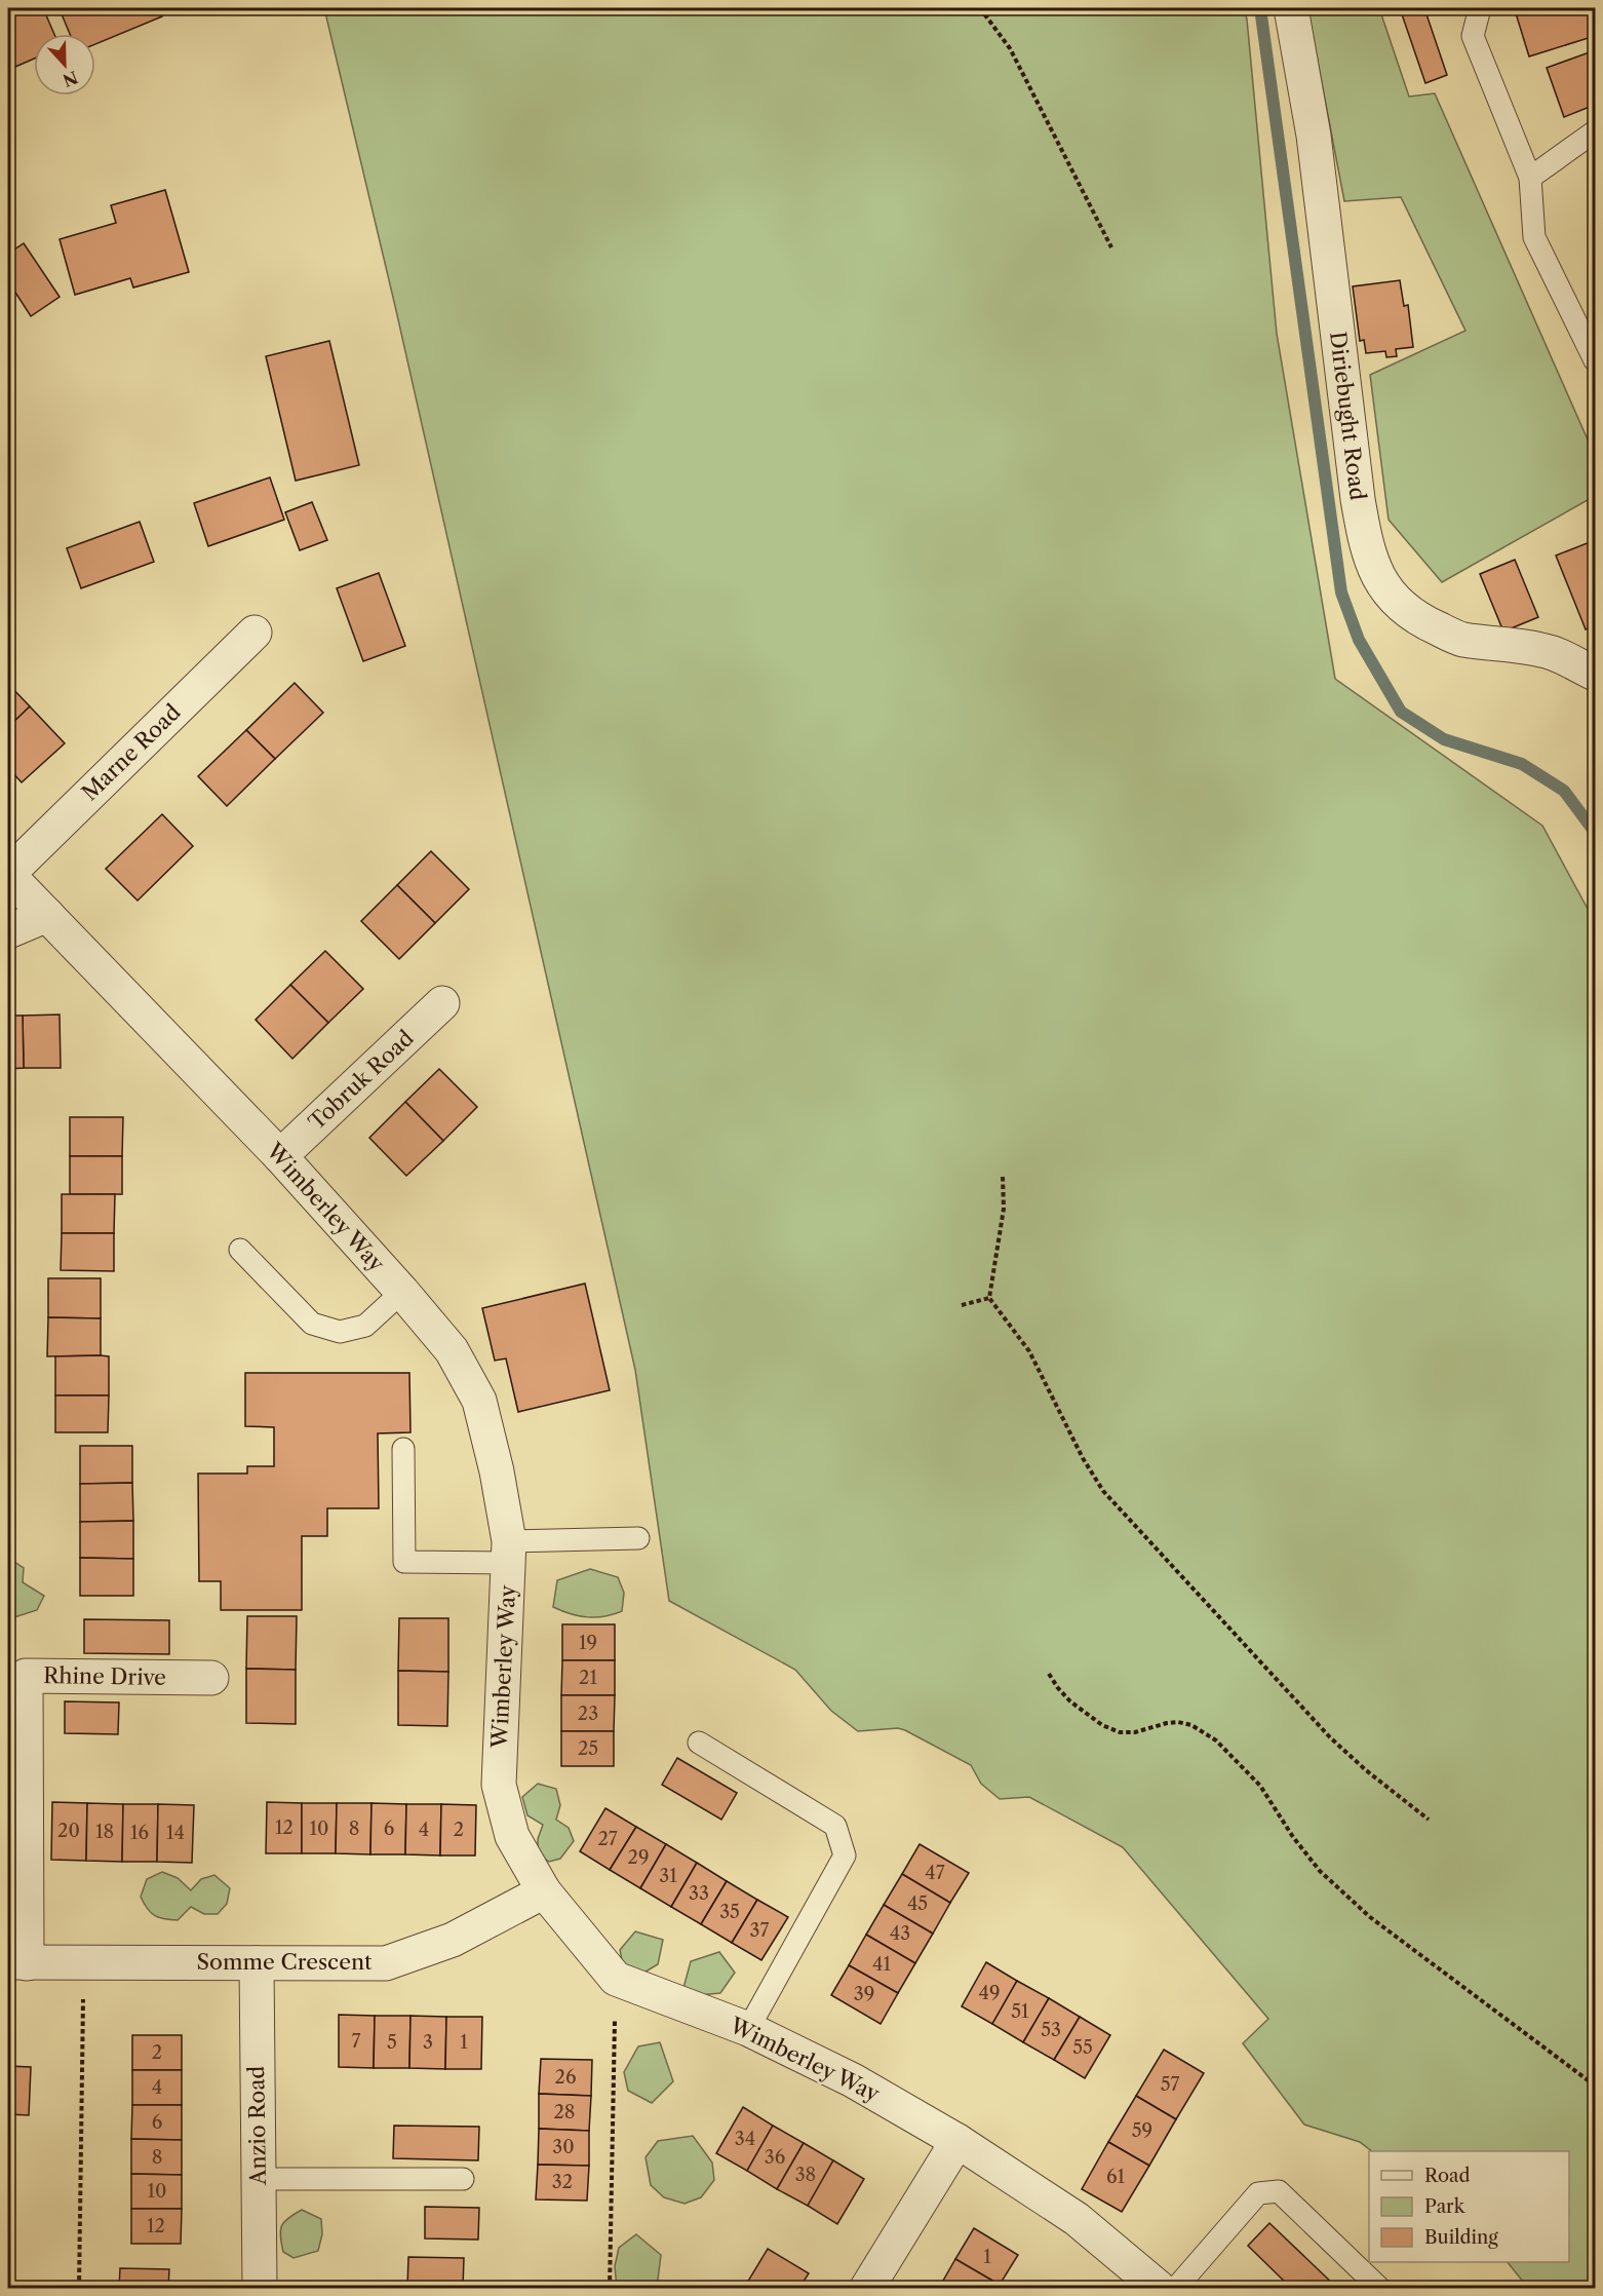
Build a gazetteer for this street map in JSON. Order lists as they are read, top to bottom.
{
  "streets": {
    "street": [
      "Diriebught Road",
      "Marne Road",
      "Tobruk Road",
      "Wimberley Way",
      "Rhine Drive",
      "Somme Crescent",
      "Anzio Road"
    ]
  },
  "crossings": [
    ["Marne Road", "Wimberley Way"],
    ["Tobruk Road", "Wimberley Way"],
    ["Wimberley Way", "Somme Crescent"],
    ["Rhine Drive", "Somme Crescent"],
    ["Somme Crescent", "Anzio Road"]
  ],
  "house_numbers": [
    "19",
    "21",
    "23",
    "25",
    "12",
    "10",
    "8",
    "6",
    "4",
    "2",
    "20",
    "18",
    "16",
    "14",
    "27",
    "29",
    "47",
    "31",
    "33",
    "45",
    "35",
    "37",
    "43",
    "41",
    "49",
    "39",
    "51",
    "53",
    "7",
    "5",
    "3",
    "1",
    "55",
    "2",
    "26",
    "57",
    "4",
    "28",
    "6",
    "59",
    "34",
    "30",
    "8",
    "36",
    "38",
    "61",
    "32",
    "10",
    "12",
    "1"
  ],
  "legend": ["Road", "Park", "Building"],
  "north": "bottom"
}
